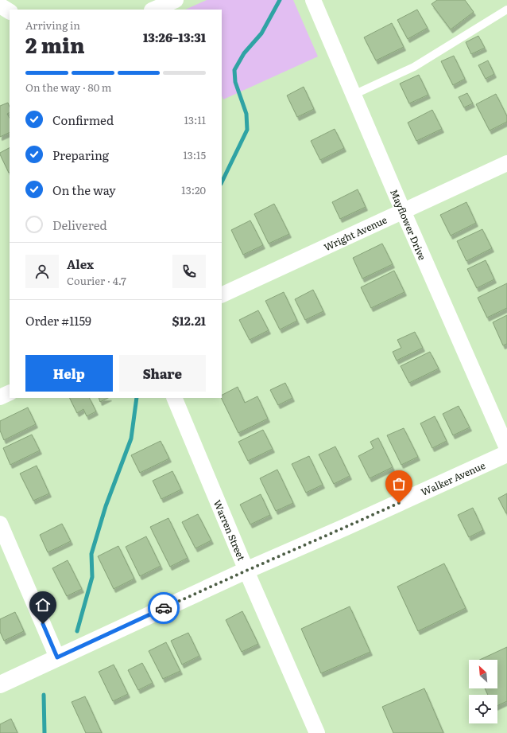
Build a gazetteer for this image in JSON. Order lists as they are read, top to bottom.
{
  "streets": {
    "street": [
      "Mayflower Drive",
      "Wright Avenue",
      "Walker Avenue",
      "Warren Street"
    ]
  },
  "crossings": [
    ["Mayflower Drive", "Wright Avenue"],
    ["Walker Avenue", "Warren Street"]
  ],
  "north": "top left",
  "page": {
    "heading": ["2 min", "Arriving in", "13:26–13:31"],
    "panel": [
      "Alex",
      "Courier · 4.7",
      "Order #1159",
      "$12.21"
    ],
    "bar": "On the way · 80 m",
    "list": [
      ["Confirmed", "13:11"],
      ["Preparing", "13:15"],
      ["On the way", "13:20"],
      "Delivered"
    ],
    "buttons": ["Help", "Share"]
  }
}
